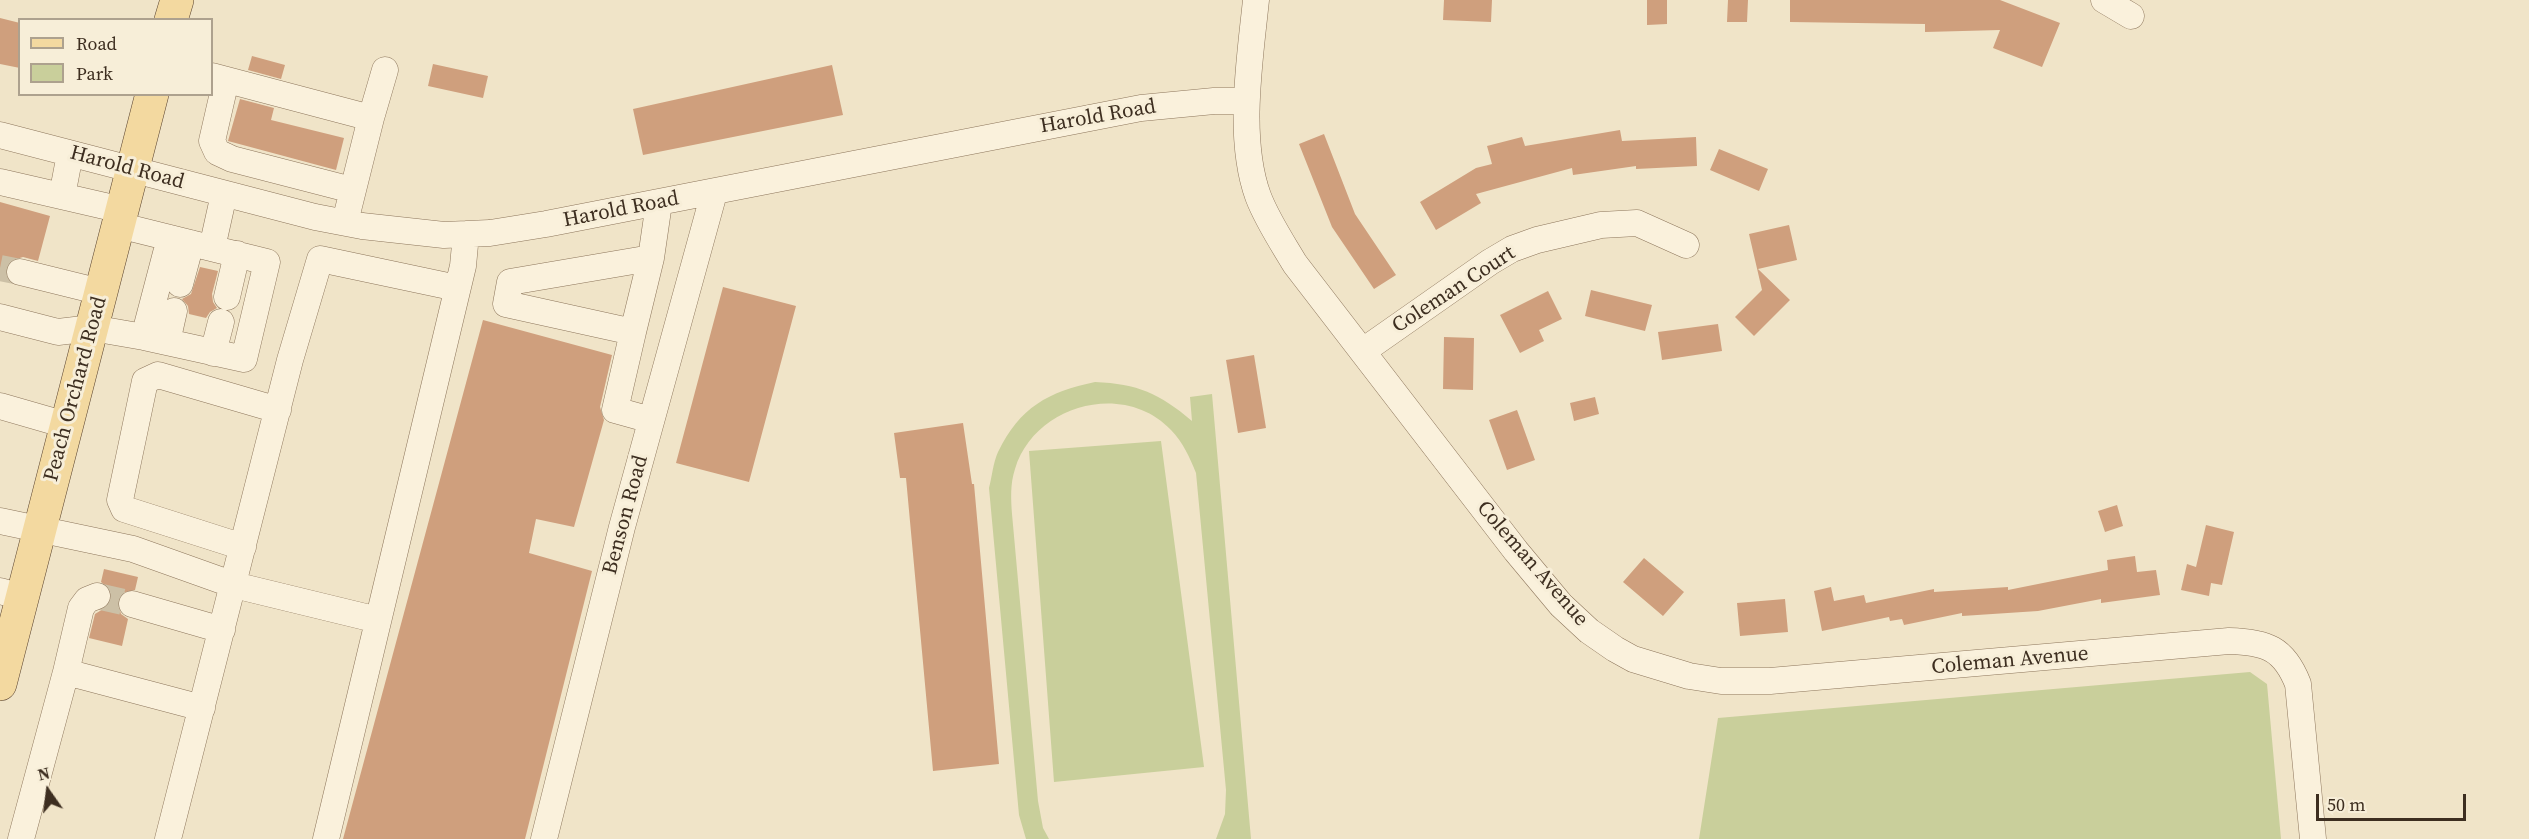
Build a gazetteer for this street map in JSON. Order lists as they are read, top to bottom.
{
  "streets": {
    "main road": ["Peach Orchard Road"],
    "street": [
      "Harold Road",
      "Coleman Court",
      "Benson Road",
      "Coleman Avenue"
    ]
  },
  "crossings": [
    ["Harold Road", "Peach Orchard Road"],
    ["Harold Road", "Benson Road"],
    ["Harold Road", "Coleman Avenue"],
    ["Coleman Court", "Coleman Avenue"]
  ],
  "legend": ["Road", "Park"],
  "scale_bar": "50 m",
  "north": "top"
}
